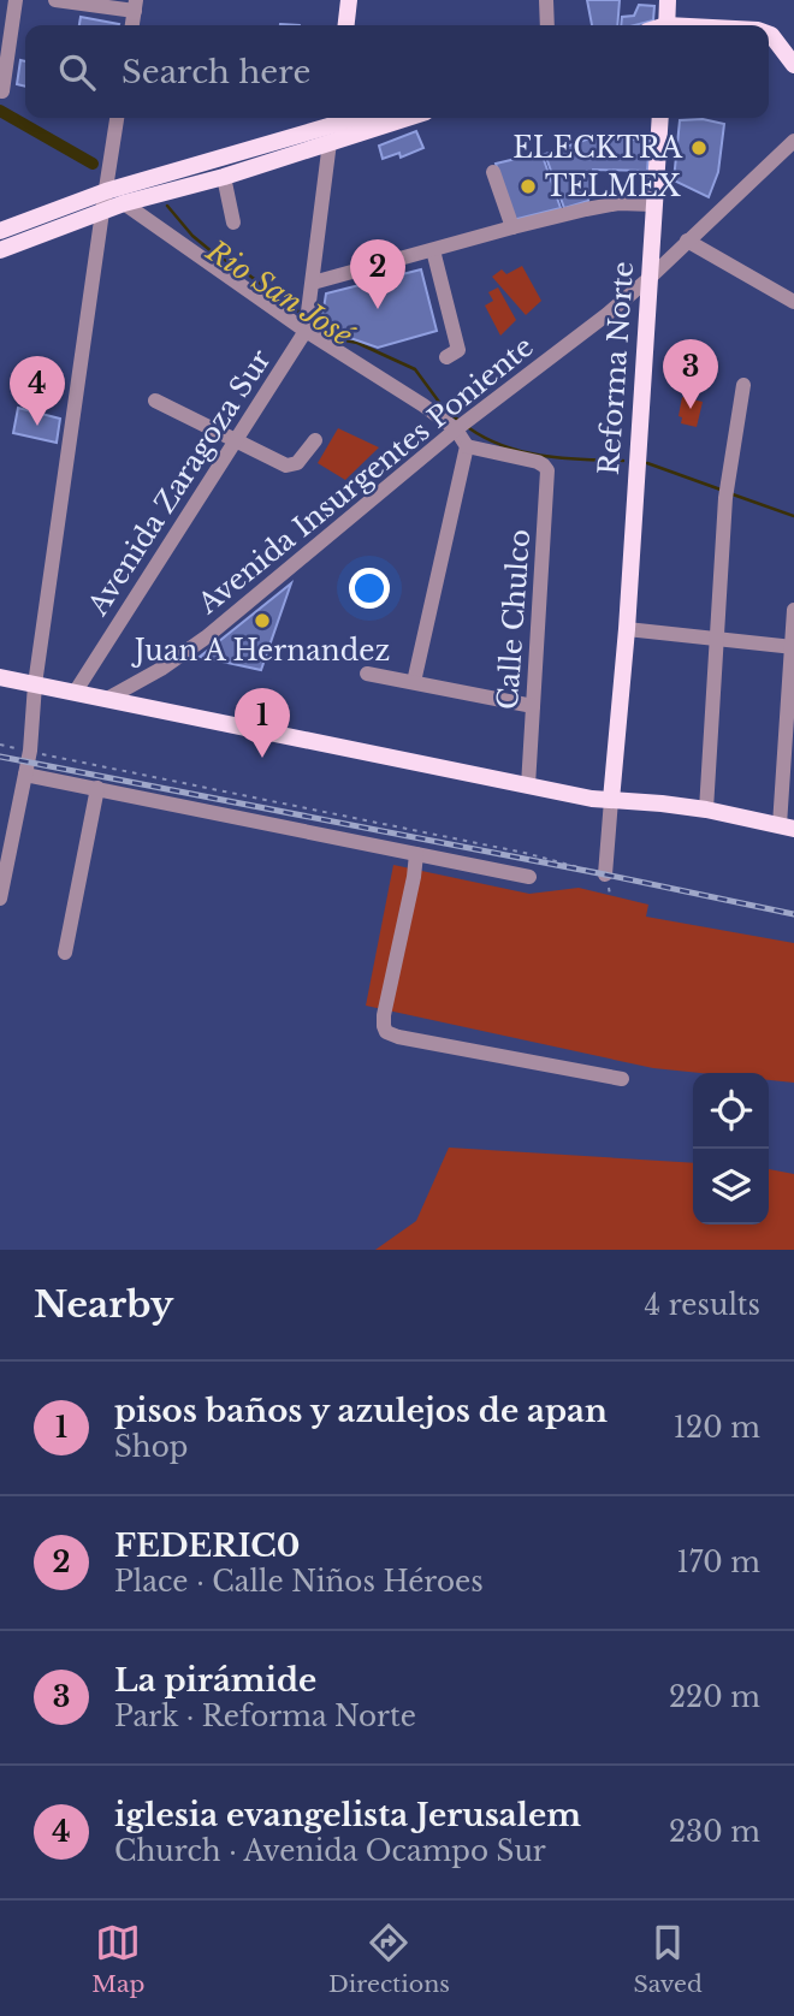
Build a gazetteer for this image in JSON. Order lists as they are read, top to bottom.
{
  "streets": {
    "main road": ["Reforma Norte"],
    "street": ["Avenida Insurgentes Poniente", "Avenida Zaragoza Sur", "Calle Chulco"]
  },
  "crossings": [
    ["Reforma Norte", "Avenida Insurgentes Poniente"]
  ],
  "water": ["Rio San José"],
  "places": ["ELECKTRA", "TELMEX", "Juan A Hernandez"],
  "page": {
    "search": "Search here",
    "pins": [
      "2",
      "3",
      "4",
      "1"
    ],
    "heading": ["Nearby", "4 results"],
    "list": [
      {
        "mark": "1",
        "name": "pisos baños y azulejos de apan",
        "note": "Shop",
        "value": "120 m"
      },
      {
        "mark": "2",
        "name": "FEDERIC0",
        "note": "Place · Calle Niños Héroes",
        "value": "170 m"
      },
      {
        "mark": "3",
        "name": "La pirámide",
        "note": "Park · Reforma Norte",
        "value": "220 m"
      },
      {
        "mark": "4",
        "name": "iglesia evangelista Jerusalem",
        "note": "Church · Avenida Ocampo Sur",
        "value": "230 m"
      }
    ],
    "nav": ["Map", "Directions", "Saved"]
  }
}
